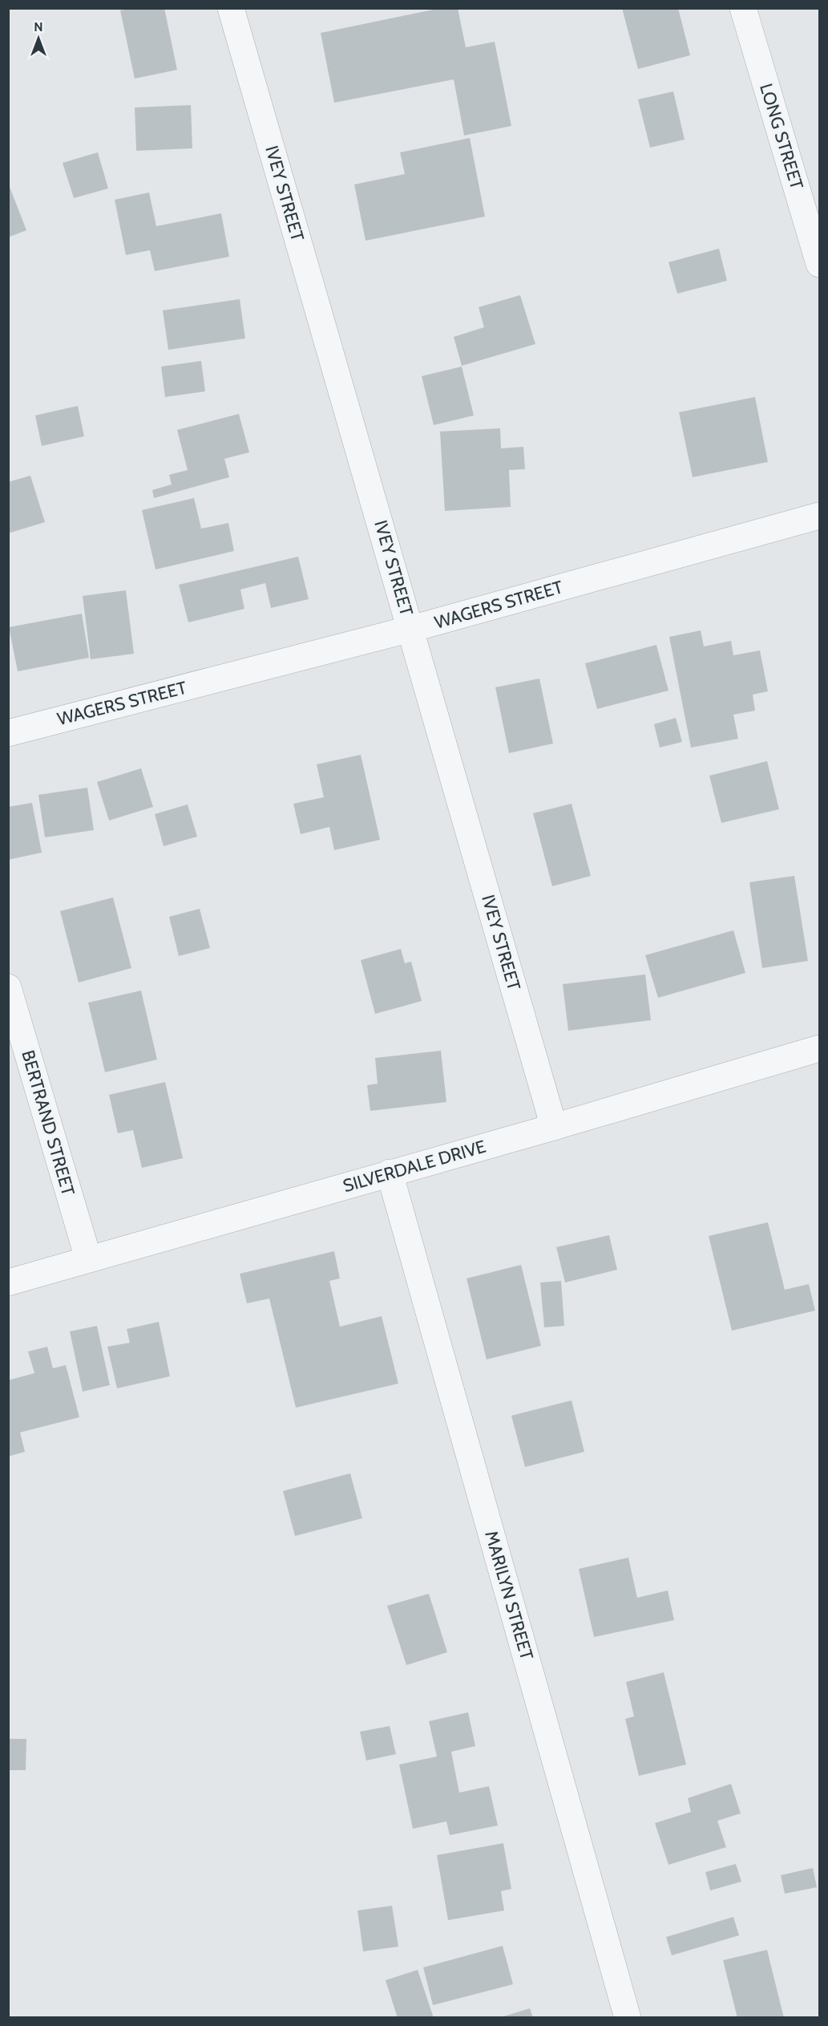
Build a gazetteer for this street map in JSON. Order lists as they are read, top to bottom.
{
  "streets": {
    "street": [
      "LONG STREET",
      "IVEY STREET",
      "WAGERS STREET",
      "BERTRAND STREET",
      "SILVERDALE DRIVE",
      "MARILYN STREET"
    ]
  },
  "crossings": [
    ["IVEY STREET", "WAGERS STREET"],
    ["IVEY STREET", "SILVERDALE DRIVE"],
    ["BERTRAND STREET", "SILVERDALE DRIVE"],
    ["SILVERDALE DRIVE", "MARILYN STREET"]
  ],
  "north": "top"
}
